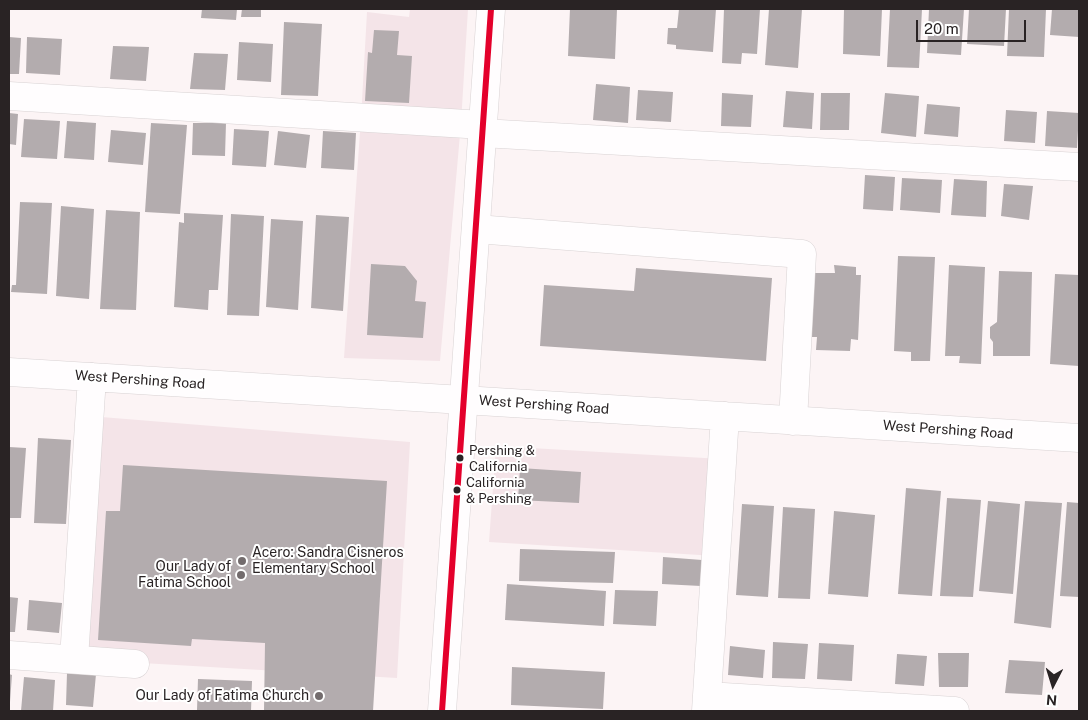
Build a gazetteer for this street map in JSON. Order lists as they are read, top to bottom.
{
  "streets": {
    "street": ["West Pershing Road"]
  },
  "places": [
    "Pershing & California",
    "California & Pershing",
    "Acero: Sandra Cisneros Elementary School",
    "Our Lady of Fatima School",
    "Our Lady of Fatima Church"
  ],
  "scale_bar": "20 m",
  "north": "bottom"
}
